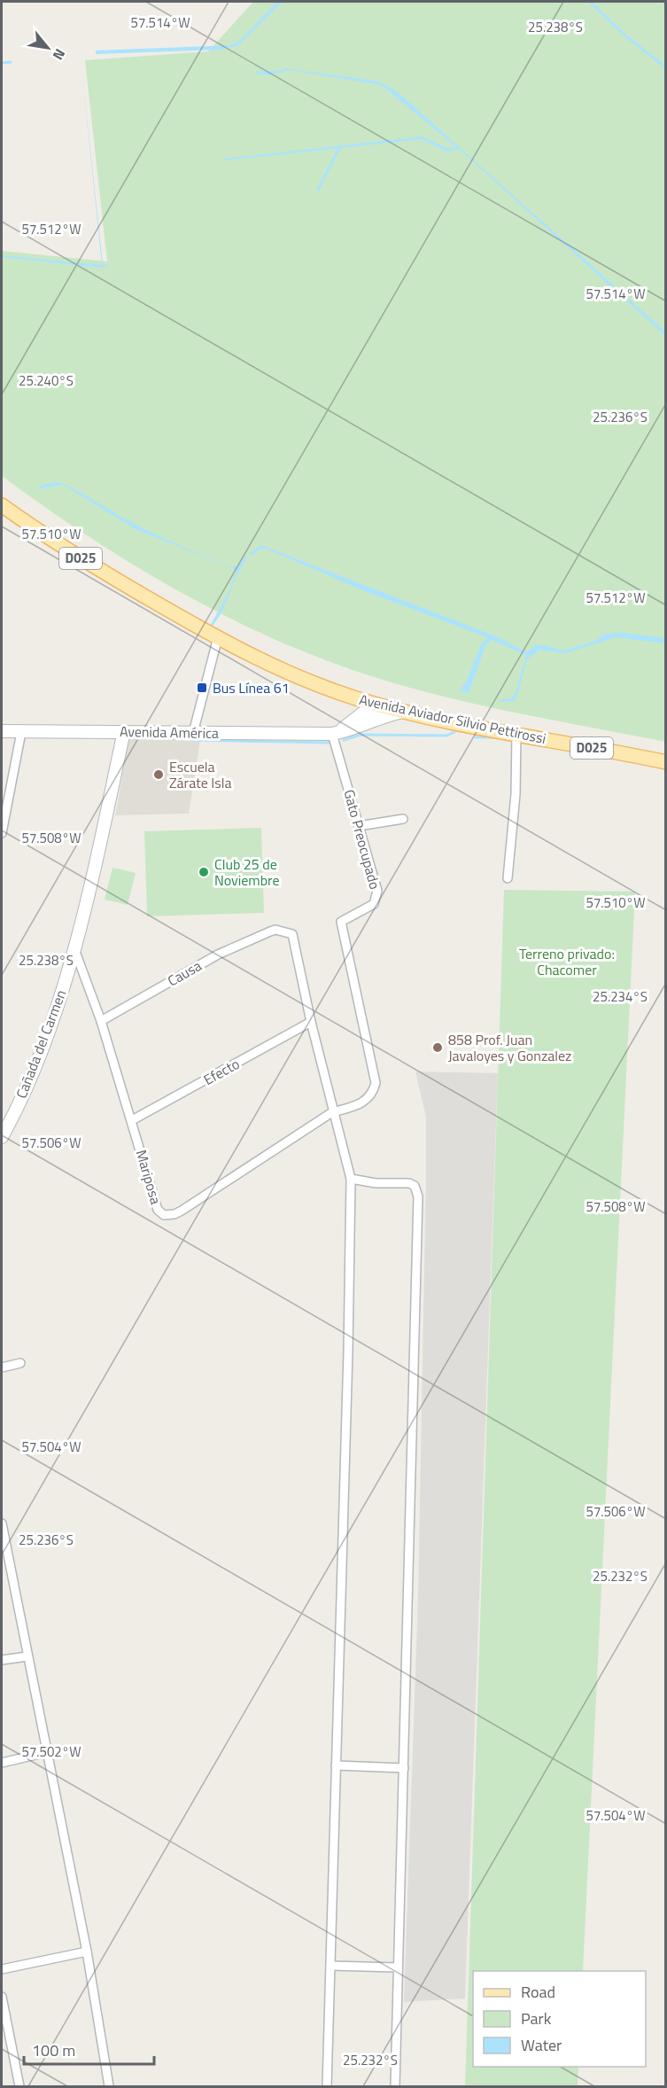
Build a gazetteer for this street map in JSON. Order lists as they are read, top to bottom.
{
  "streets": {
    "main road": [
      "D025",
      "Avenida Aviador Silvio Pettirossi",
      "Avenida América",
      "Cañada del Carmen"
    ],
    "street": [
      "Gato Preocupado",
      "Causa",
      "Efecto",
      "Mariposa"
    ]
  },
  "crossings": [
    ["Avenida Aviador Silvio Pettirossi", "Avenida América"],
    ["Avenida América", "Gato Preocupado"],
    ["Avenida América", "Cañada del Carmen"],
    ["Gato Preocupado", "Mariposa"],
    ["Causa", "Efecto"],
    ["Causa", "Mariposa"],
    ["Cañada del Carmen", "Mariposa"],
    ["Efecto", "Mariposa"]
  ],
  "parks": ["Terreno privado: Chacomer"],
  "places": {
    "transit": ["Bus Línea 61"],
    "other": ["Escuela Zárate Isla", "Club 25 de Noviembre", "858 Prof. Juan Javaloyes y Gonzalez"]
  },
  "legend": ["Road", "Park", "Water"],
  "scale_bar": "100 m",
  "north": "bottom right",
  "coordinates": [
    "57.514°W",
    "25.238°S",
    "57.512°W",
    "25.240°S",
    "25.236°S",
    "57.510°W",
    "57.508°W",
    "25.234°S",
    "57.506°W",
    "57.504°W",
    "25.232°S",
    "57.502°W"
  ]
}
